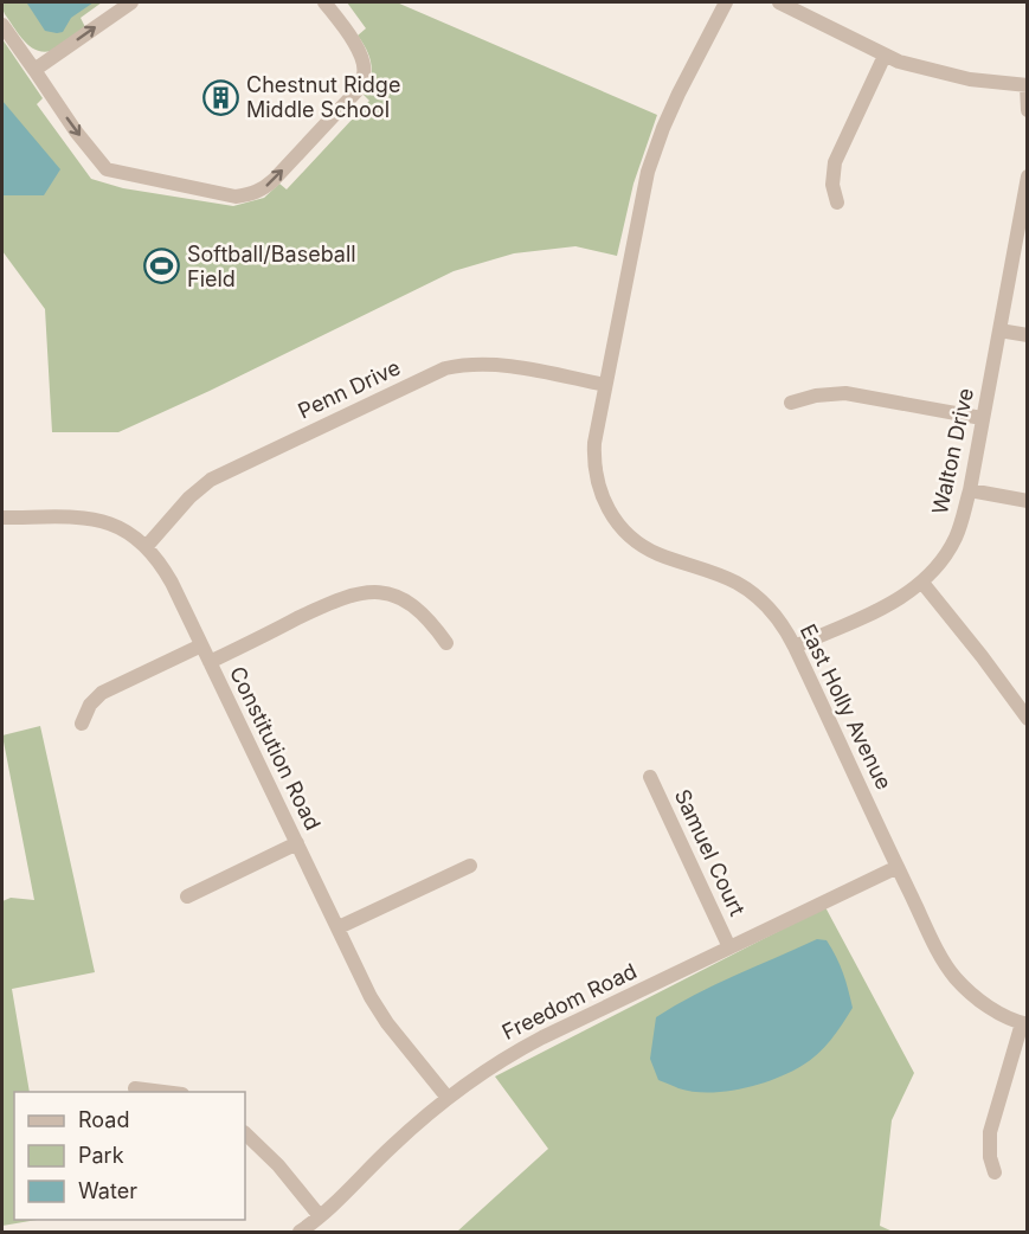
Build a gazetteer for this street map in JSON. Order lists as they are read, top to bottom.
{
  "streets": {
    "street": [
      "Penn Drive",
      "Walton Drive",
      "East Holly Avenue",
      "Constitution Road",
      "Samuel Court",
      "Freedom Road"
    ]
  },
  "crossings": [
    ["Penn Drive", "East Holly Avenue"],
    ["Penn Drive", "Constitution Road"],
    ["Walton Drive", "East Holly Avenue"],
    ["East Holly Avenue", "Freedom Road"],
    ["Constitution Road", "Freedom Road"],
    ["Samuel Court", "Freedom Road"]
  ],
  "places": {
    "building": ["Chestnut Ridge Middle School"],
    "sports": ["Softball/Baseball Field"]
  },
  "legend": ["Road", "Park", "Water"]
}
